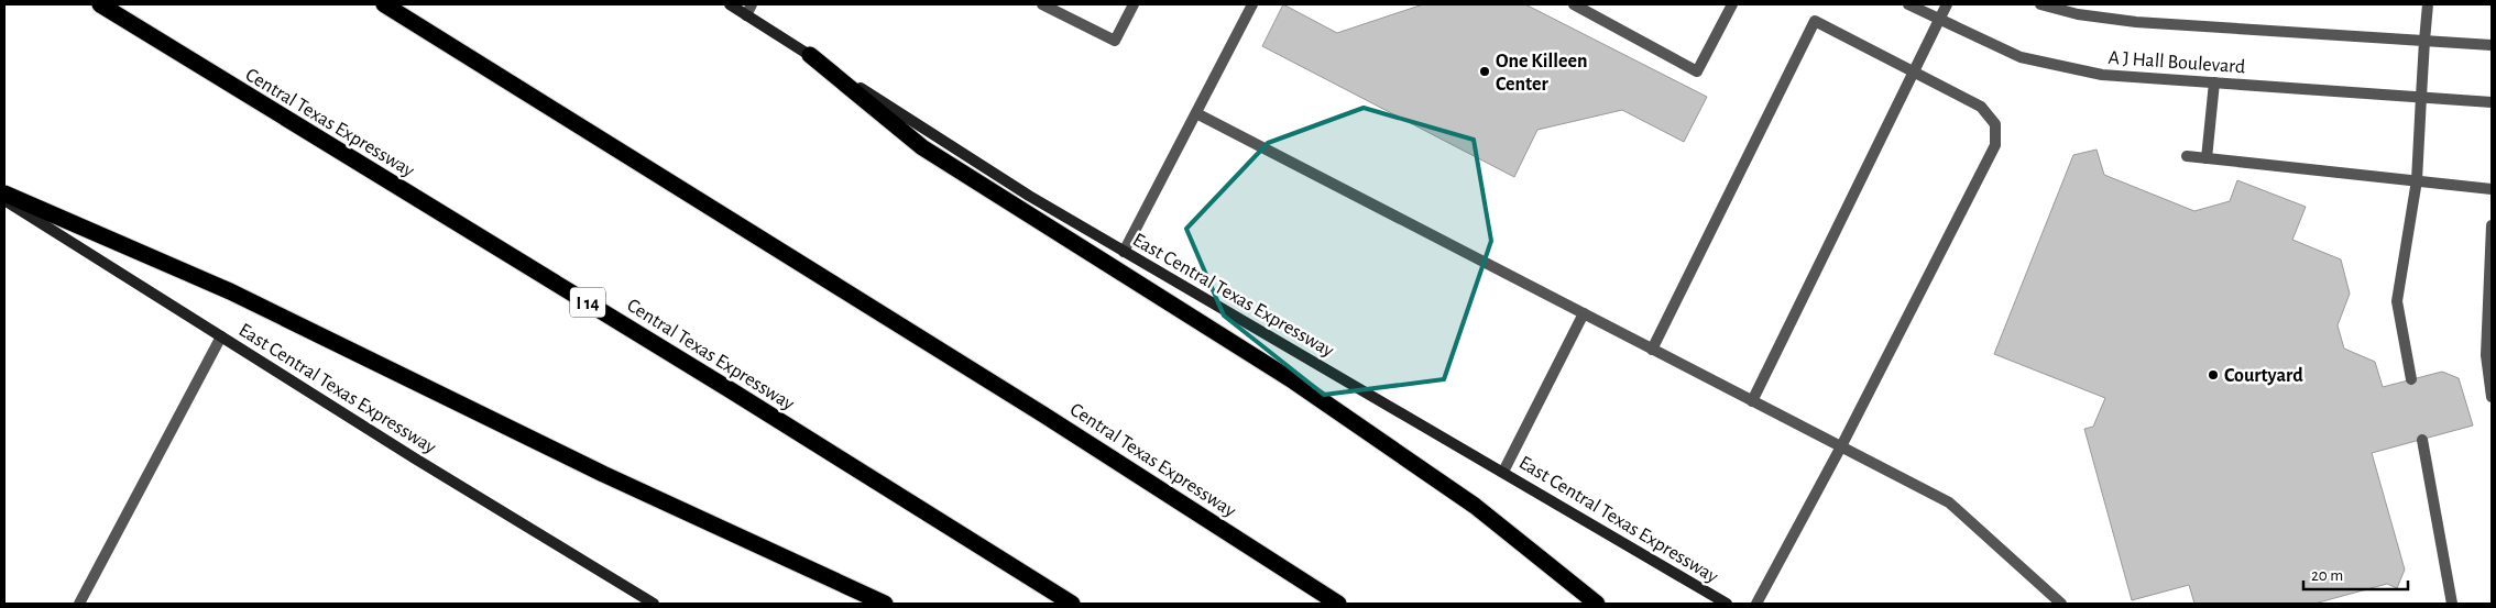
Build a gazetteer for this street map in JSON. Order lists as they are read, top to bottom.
{
  "streets": {
    "highway": ["Central Texas Expressway", "I 14"],
    "main road": ["East Central Texas Expressway"],
    "street": ["A J Hall Boulevard"]
  },
  "places": ["One Killeen Center", "Courtyard"],
  "scale_bar": "20 m"
}
